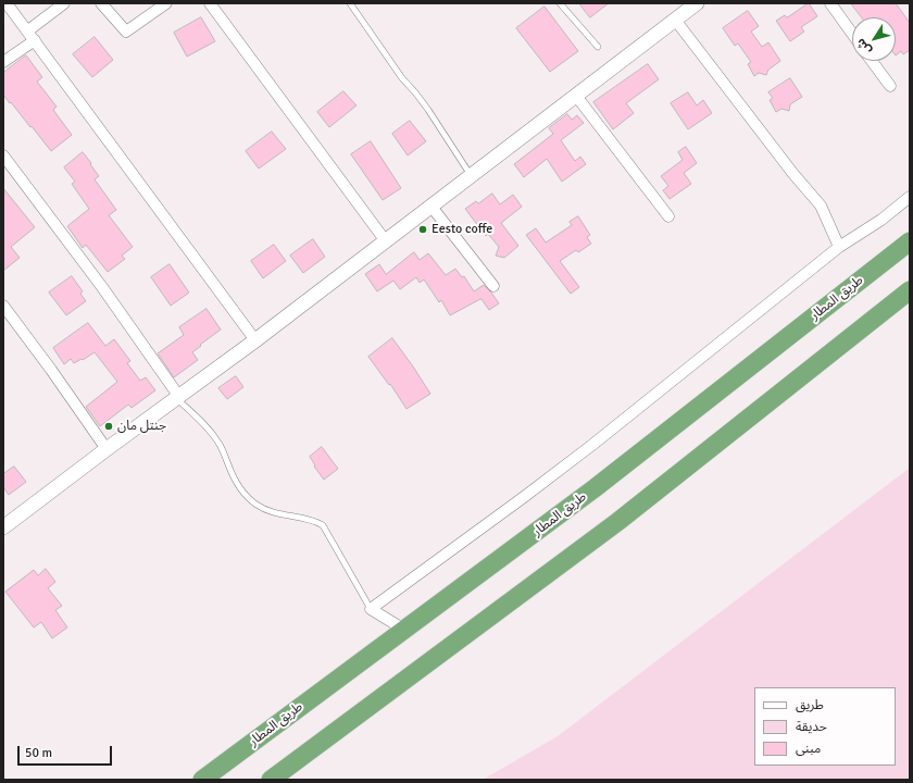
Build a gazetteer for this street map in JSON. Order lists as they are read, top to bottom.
{
  "streets": {
    "highway": ["طريق المطار"]
  },
  "places": ["Eesto coffe", "جنتل مان"],
  "legend": ["طريق", "حديقة", "مبنى"],
  "scale_bar": "50 m",
  "north": "bottom left"
}
